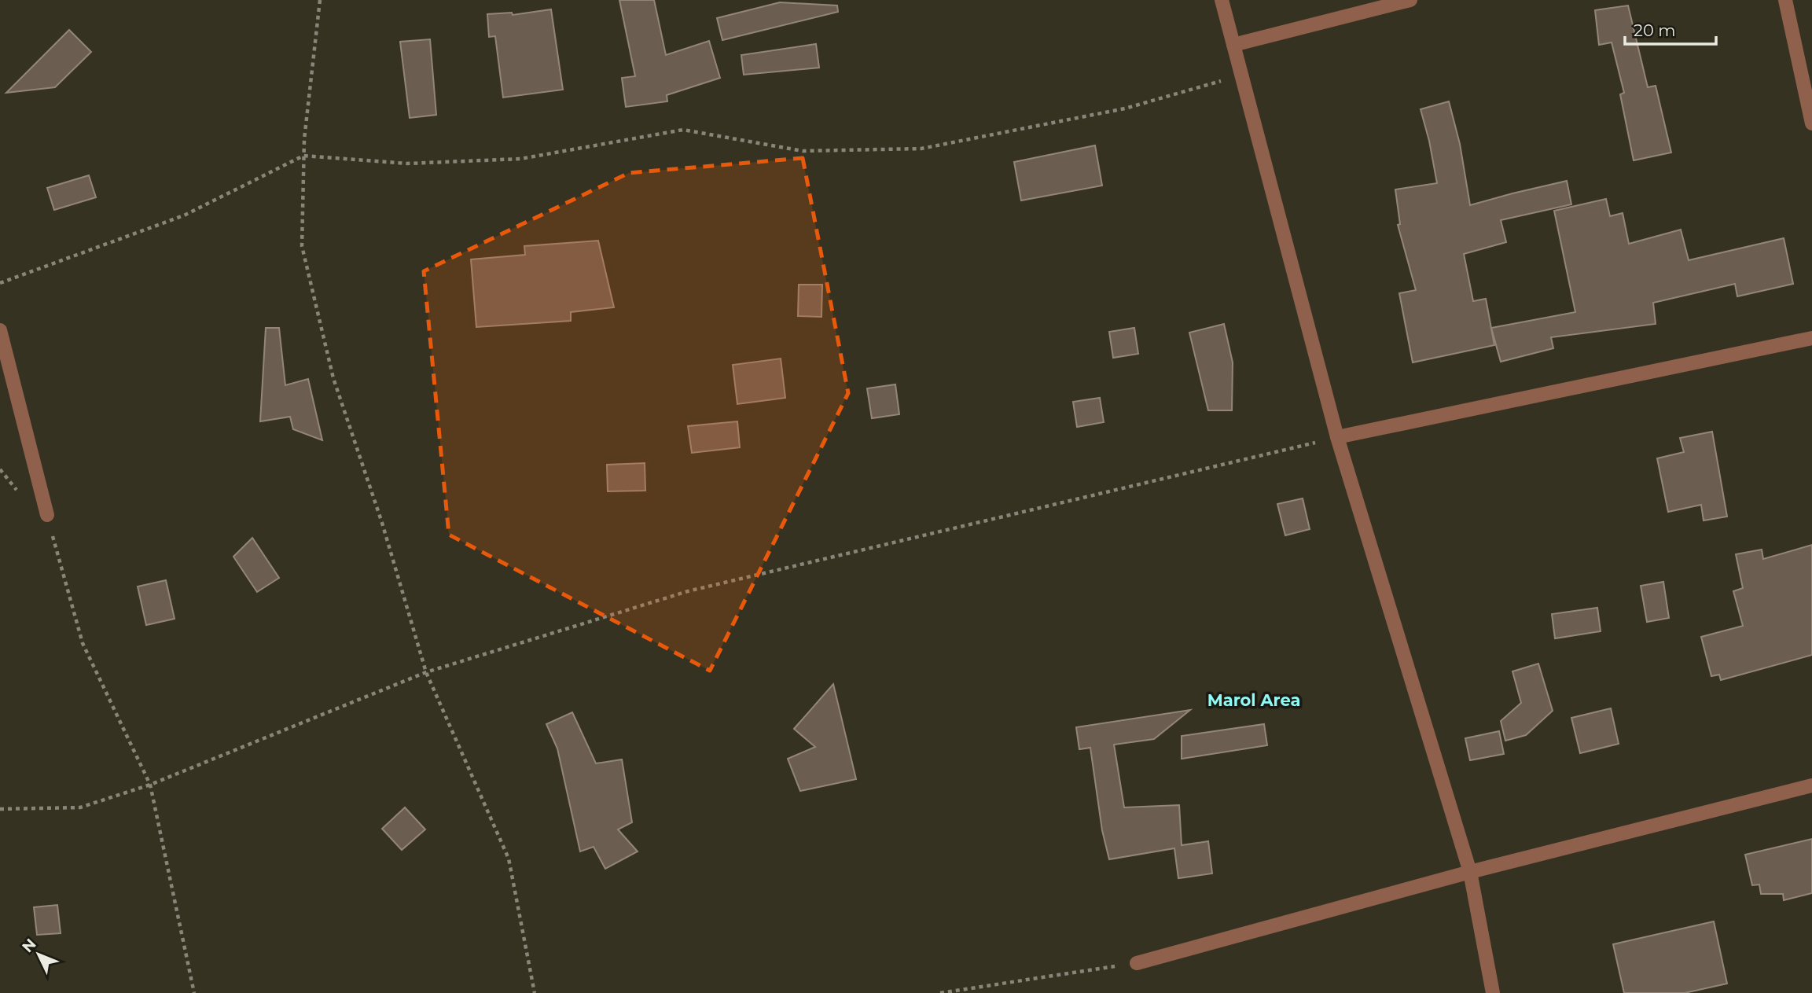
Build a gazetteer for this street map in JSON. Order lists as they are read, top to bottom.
{
  "districts": ["Marol Area"],
  "scale_bar": "20 m",
  "north": "top left"
}
